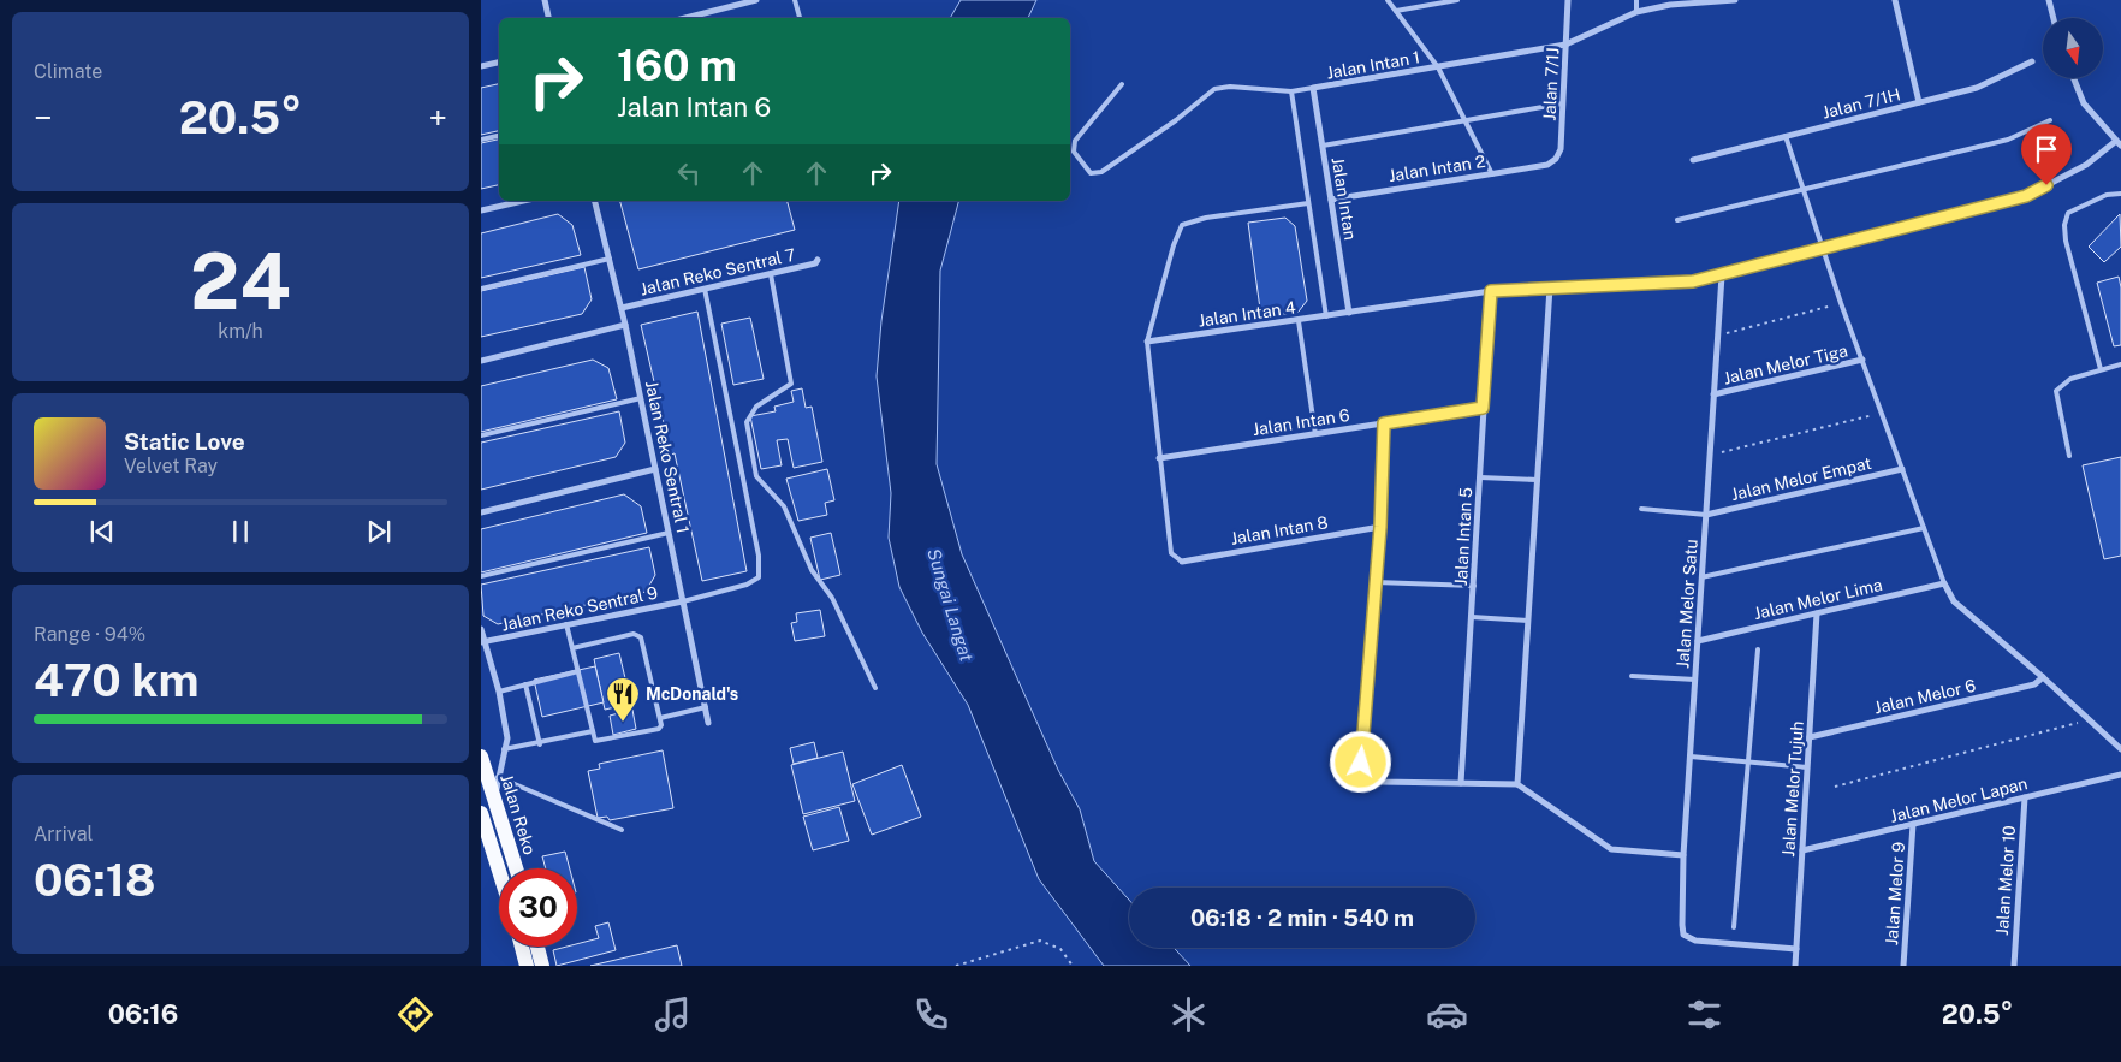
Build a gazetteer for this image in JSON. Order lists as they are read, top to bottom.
{
  "streets": {
    "main road": ["Jalan Reko"],
    "street": [
      "Jalan Intan 1",
      "Jalan 7/1J",
      "Jalan 7/1H",
      "Jalan Intan 2",
      "Jalan Intan",
      "Jalan Reko Sentral 7",
      "Jalan Intan 4",
      "Jalan Melor Tiga",
      "Jalan Intan 6",
      "Jalan Reko Sentral 1",
      "Jalan Melor Empat",
      "Jalan Intan 8",
      "Jalan Intan 5",
      "Jalan Melor Lima",
      "Jalan Melor Satu",
      "Jalan Reko Sentral 9",
      "Jalan Melor 6",
      "Jalan Melor Tujuh",
      "Jalan Melor Lapan",
      "Jalan Melor 10",
      "Jalan Melor 9"
    ]
  },
  "crossings": [
    ["Jalan Intan 1", "Jalan 7/1J"],
    ["Jalan Intan 1", "Jalan Intan"],
    ["Jalan 7/1J", "Jalan Intan 2"],
    ["Jalan Intan 2", "Jalan Intan"],
    ["Jalan Intan", "Jalan Intan 4"],
    ["Jalan Reko Sentral 7", "Jalan Reko Sentral 1"],
    ["Jalan Intan 4", "Jalan Intan 5"],
    ["Jalan Intan 4", "Jalan Melor Satu"],
    ["Jalan Melor Tiga", "Jalan Melor Satu"],
    ["Jalan Intan 6", "Jalan Intan 5"],
    ["Jalan Reko Sentral 1", "Jalan Reko Sentral 9"],
    ["Jalan Melor Empat", "Jalan Melor Satu"],
    ["Jalan Melor Lima", "Jalan Melor Satu"],
    ["Jalan Melor Lima", "Jalan Melor Tujuh"],
    ["Jalan Melor Satu", "Jalan Melor Tujuh"],
    ["Jalan Melor 6", "Jalan Melor Tujuh"],
    ["Jalan Melor Tujuh", "Jalan Melor Lapan"],
    ["Jalan Melor Lapan", "Jalan Melor 10"],
    ["Jalan Melor Lapan", "Jalan Melor 9"]
  ],
  "water": ["Sungai Langat"],
  "places": {
    "restaurant": ["McDonald's"]
  },
  "north": "bottom",
  "page": {
    "tile": [
      "Climate",
      ["24", "km/h"],
      ["Range · 94%", "470 km"],
      ["Arrival", "06:18"]
    ],
    "turn": ["160 m", "Jalan Intan 6"],
    "heat": ["−", "20.5°", "+"],
    "song": ["Static Love", "Velvet Ray"],
    "limit": "30",
    "trip": "06:18 · 2 min · 540 m",
    "tabs": ["06:16", "20.5°"]
  }
}
